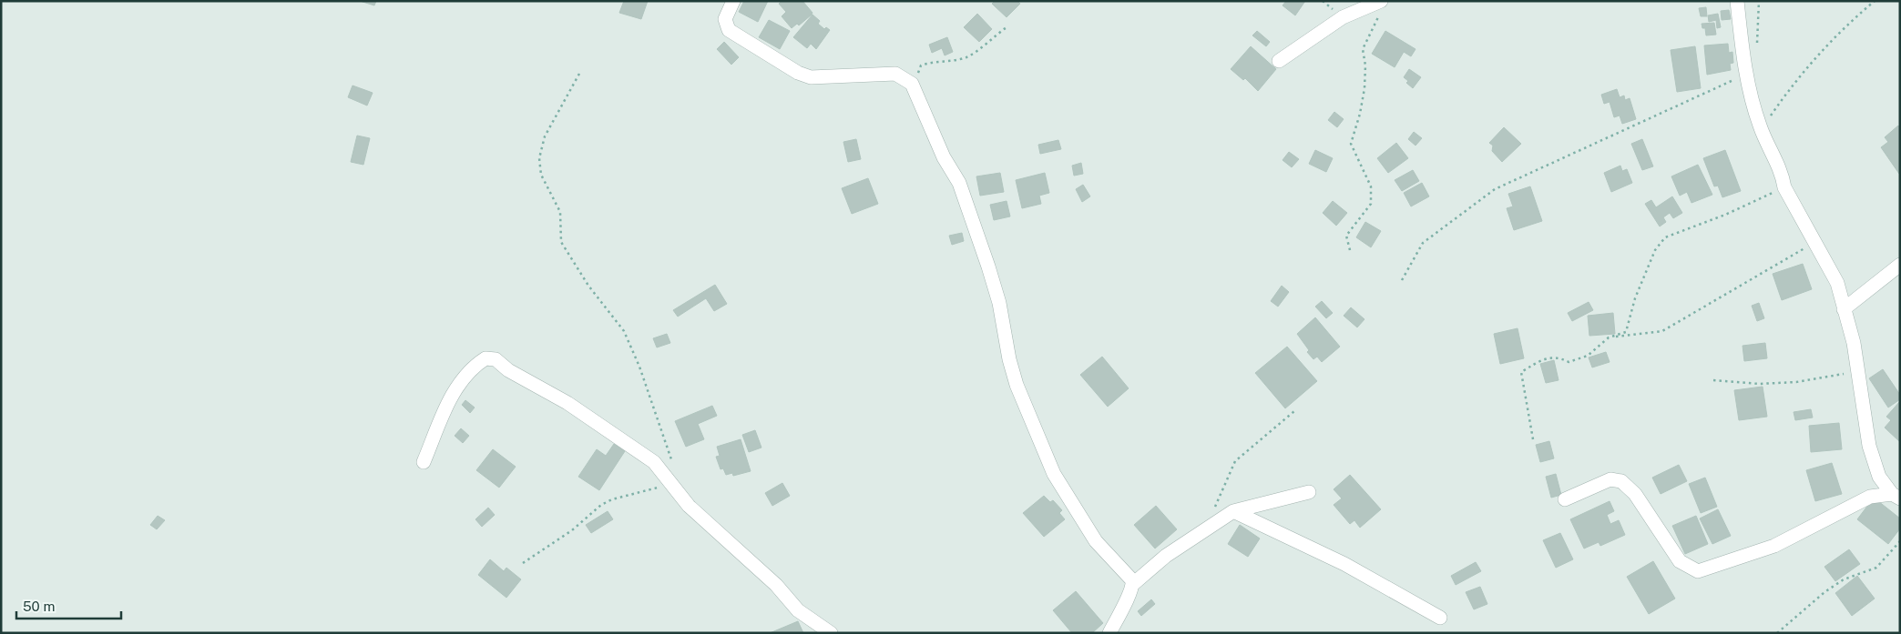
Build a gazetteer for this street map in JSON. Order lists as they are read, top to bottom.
{
  "scale_bar": "50 m"
}
